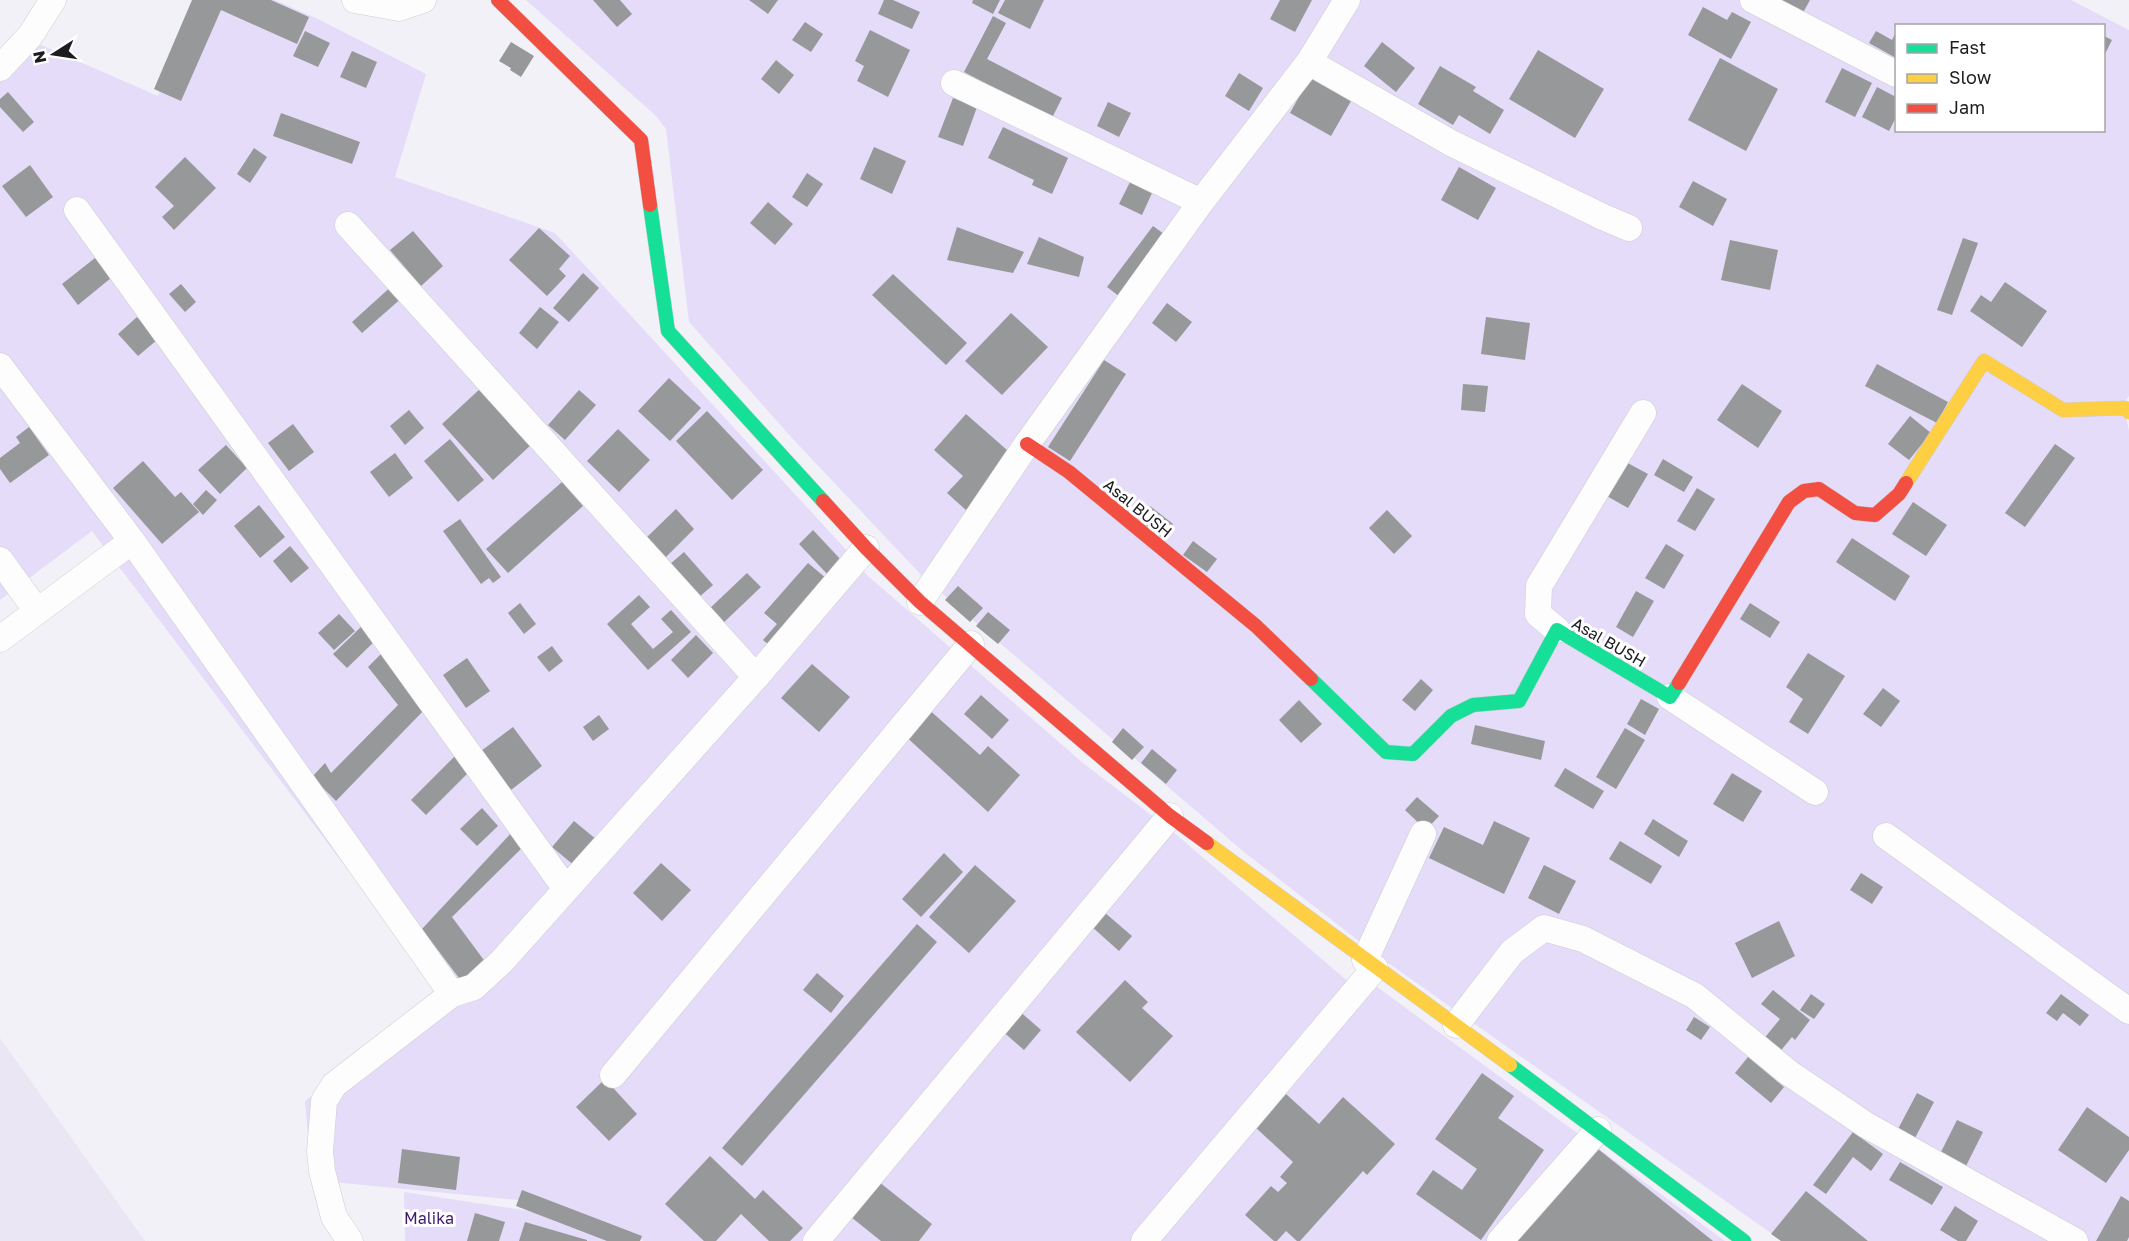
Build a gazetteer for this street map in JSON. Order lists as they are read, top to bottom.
{
  "streets": {
    "street": ["Asal BUSH"]
  },
  "parks": ["Malika"],
  "legend": ["Fast", "Slow", "Jam"],
  "north": "left"
}
